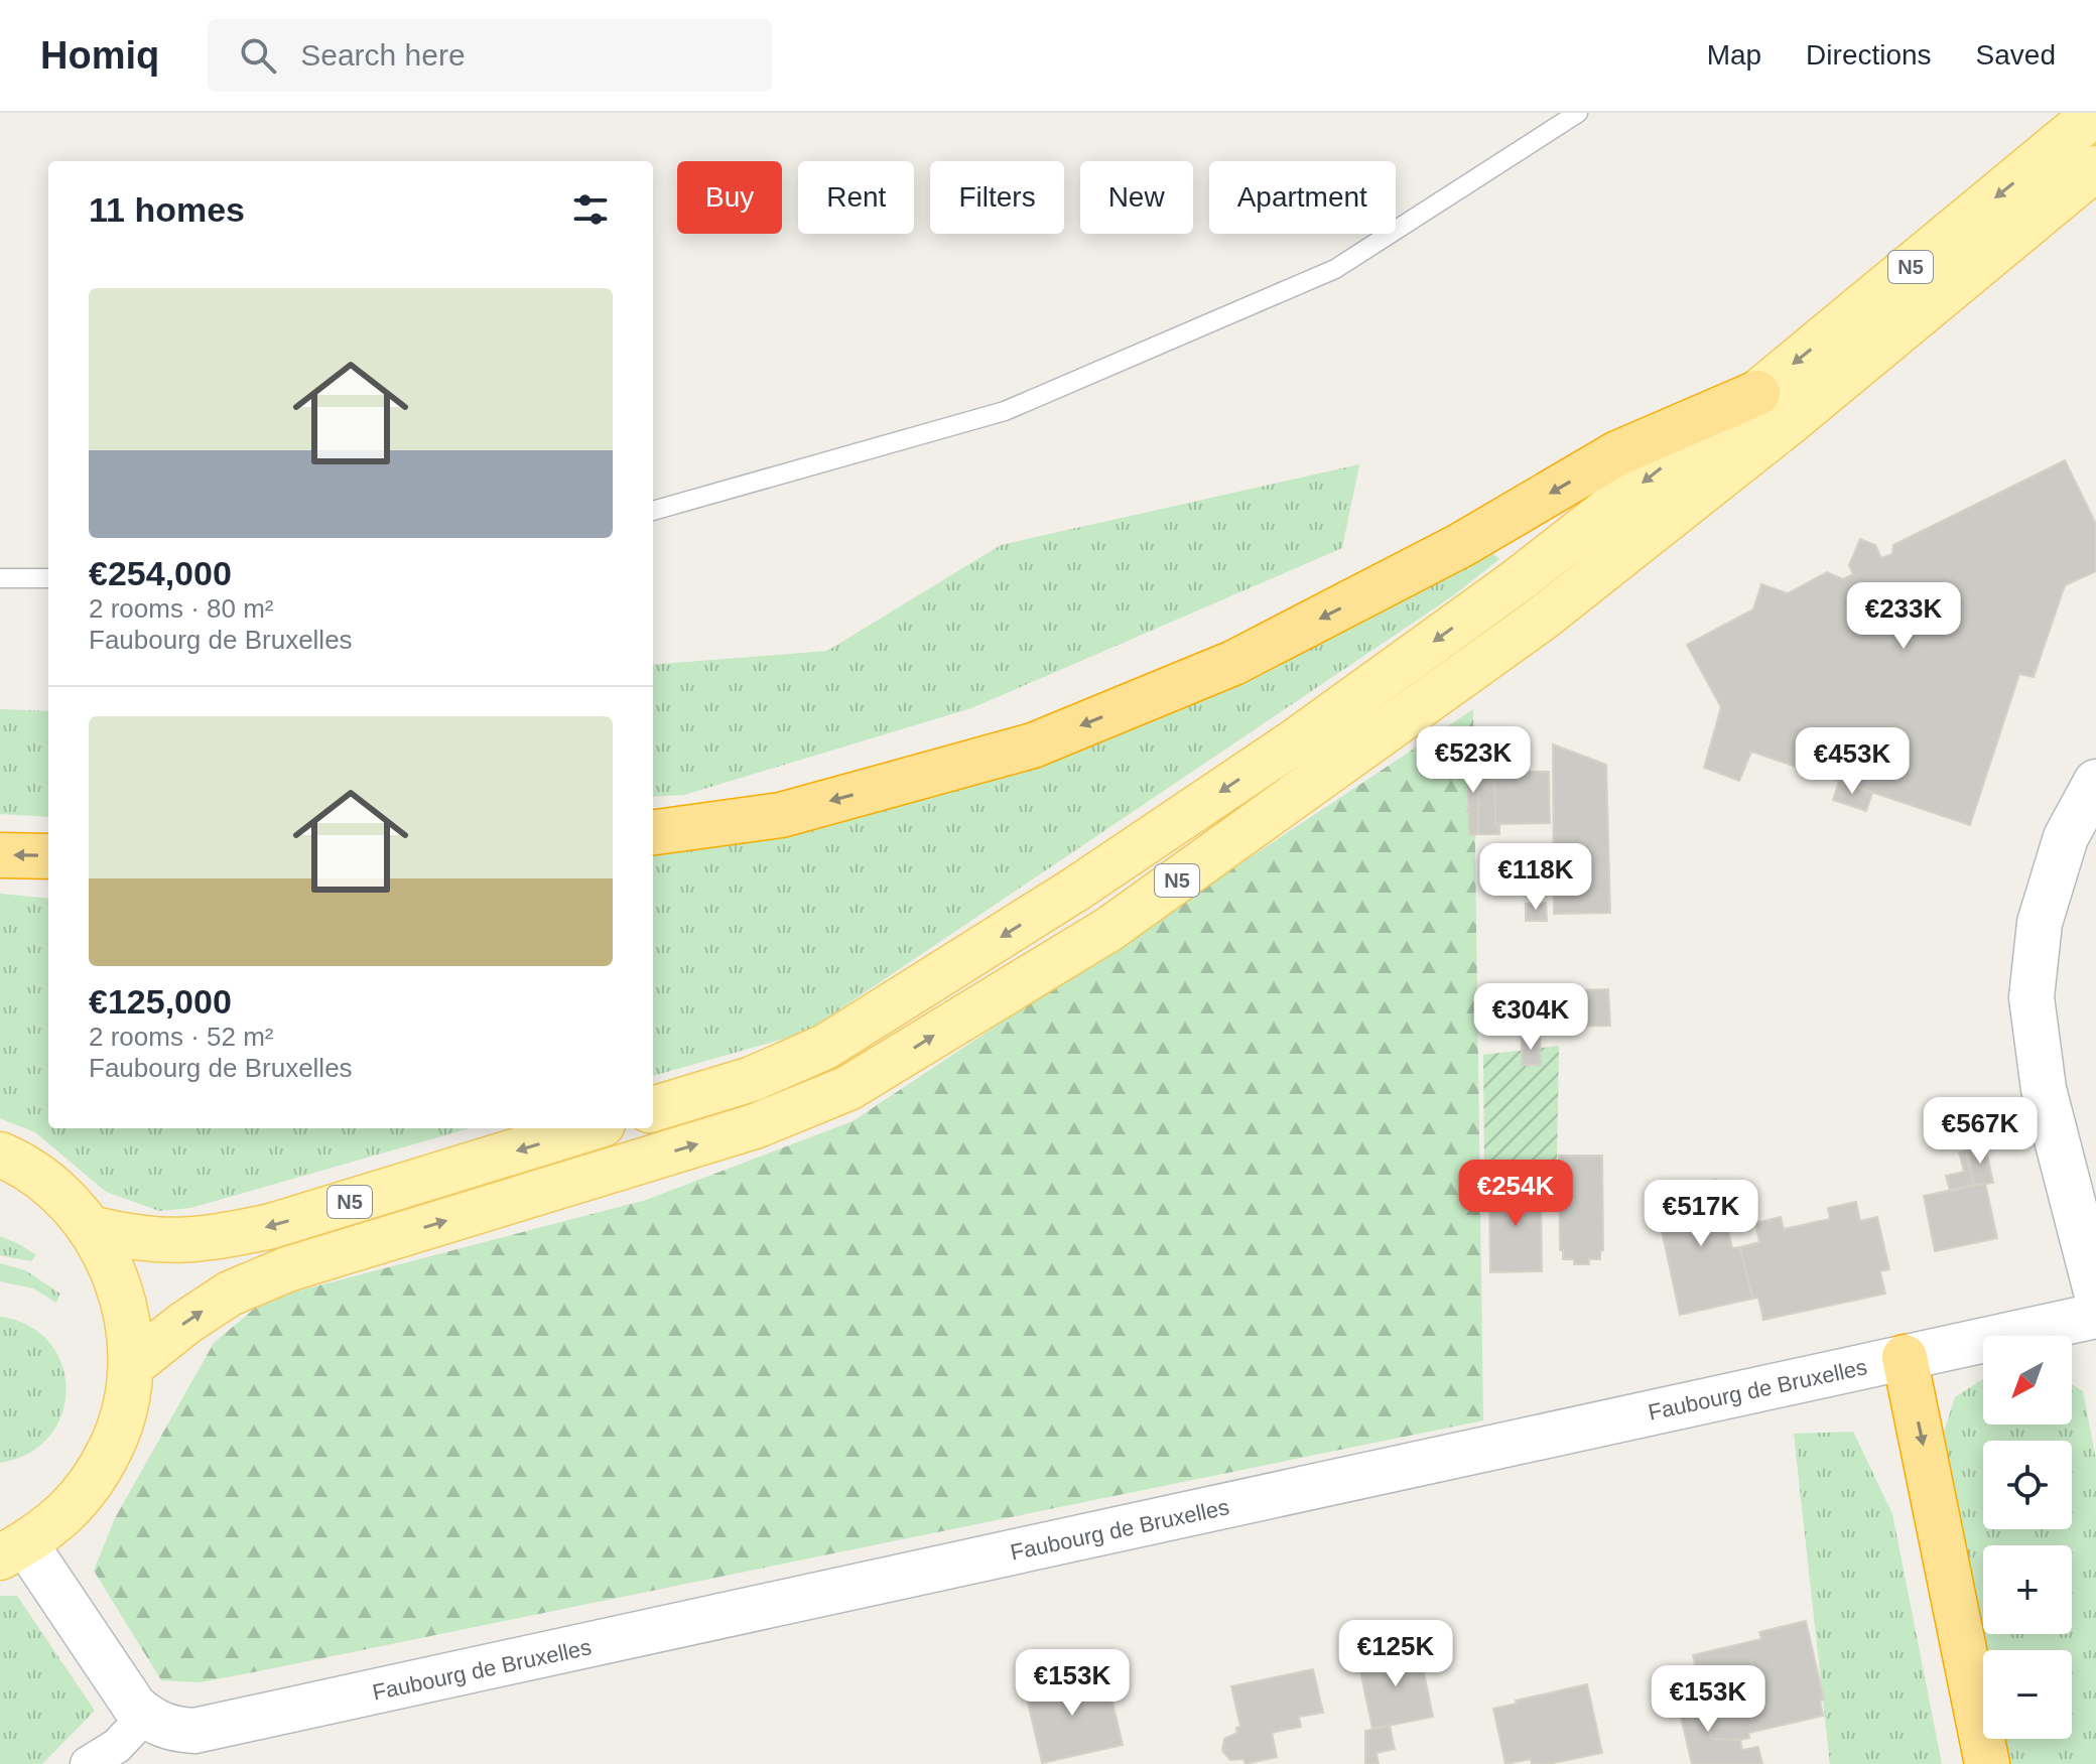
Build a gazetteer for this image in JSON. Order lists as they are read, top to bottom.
{
  "streets": {
    "main road": ["N5"],
    "street": ["Faubourg de Bruxelles"]
  },
  "north": "bottom left",
  "page": {
    "header": "Homiq",
    "search": "Search here",
    "nav": ["Map", "Directions", "Saved"],
    "chip": [
      "Buy",
      "Rent",
      "Filters",
      "New",
      "Apartment"
    ],
    "heading": "11 homes",
    "list": [
      {
        "name": "€254,000",
        "note": "2 rooms · 80 m² · Faubourg de Bruxelles"
      },
      {
        "name": "€125,000",
        "note": "2 rooms · 52 m² · Faubourg de Bruxelles"
      }
    ],
    "price": [
      "€233K",
      "€523K",
      "€453K",
      "€118K",
      "€304K",
      "€567K",
      "€254K",
      "€517K",
      "€125K",
      "€153K",
      "€153K"
    ],
    "map_buttons": ["+", "−"]
  }
}
